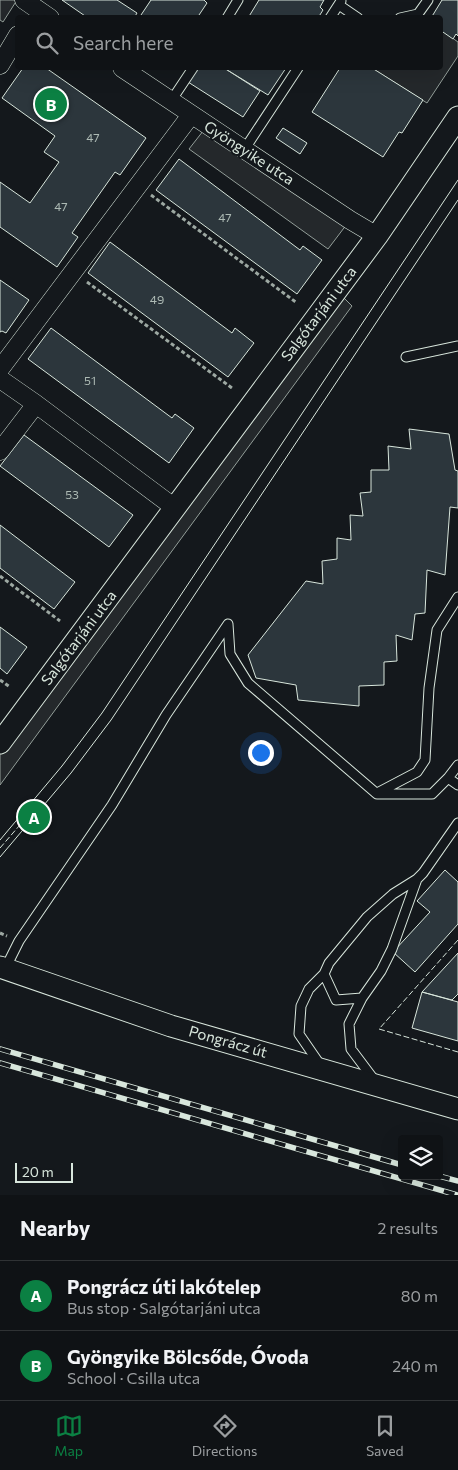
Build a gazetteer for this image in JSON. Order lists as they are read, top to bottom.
{
  "streets": {
    "street": ["Gyöngyike utca", "Salgótarjáni utca", "Pongrácz út"]
  },
  "crossings": [
    ["Gyöngyike utca", "Salgótarjáni utca"]
  ],
  "house_numbers": [
    "47",
    "47",
    "47",
    "49",
    "51",
    "53"
  ],
  "scale_bar": "20 m",
  "page": {
    "search": "Search here",
    "pins": ["B", "A"],
    "scale": "20 m",
    "heading": ["Nearby", "2 results"],
    "list": [
      {
        "mark": "A",
        "name": "Pongrácz úti lakótelep",
        "note": "Bus stop · Salgótarjáni utca",
        "value": "80 m"
      },
      {
        "mark": "B",
        "name": "Gyöngyike Bölcsőde, Óvoda",
        "note": "School · Csilla utca",
        "value": "240 m"
      }
    ],
    "nav": ["Map", "Directions", "Saved"]
  }
}
